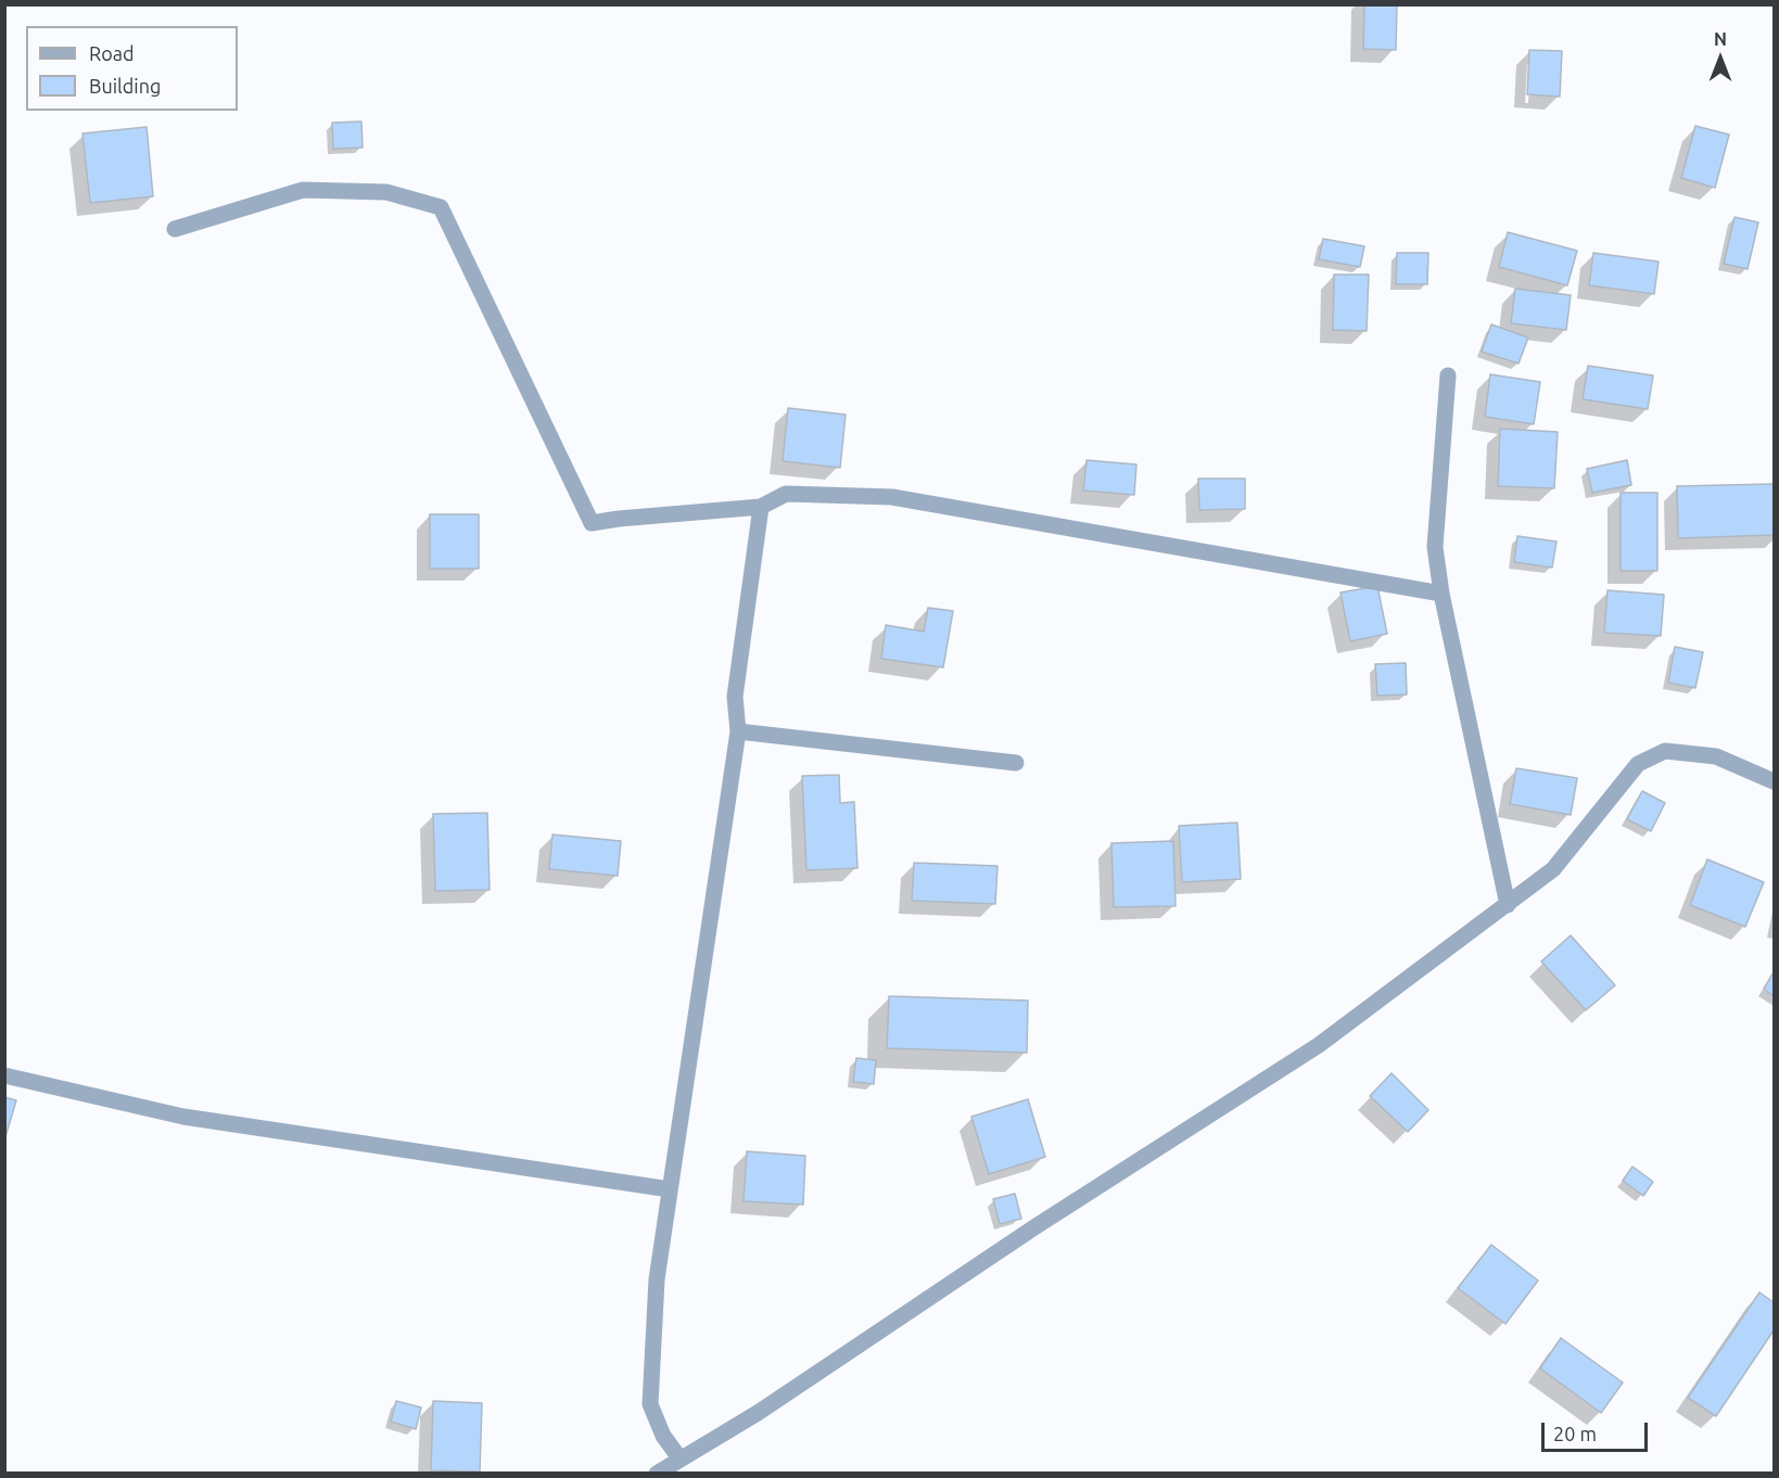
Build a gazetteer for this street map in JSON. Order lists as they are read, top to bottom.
{
  "legend": ["Road", "Building"],
  "scale_bar": "20 m",
  "north": "top"
}
